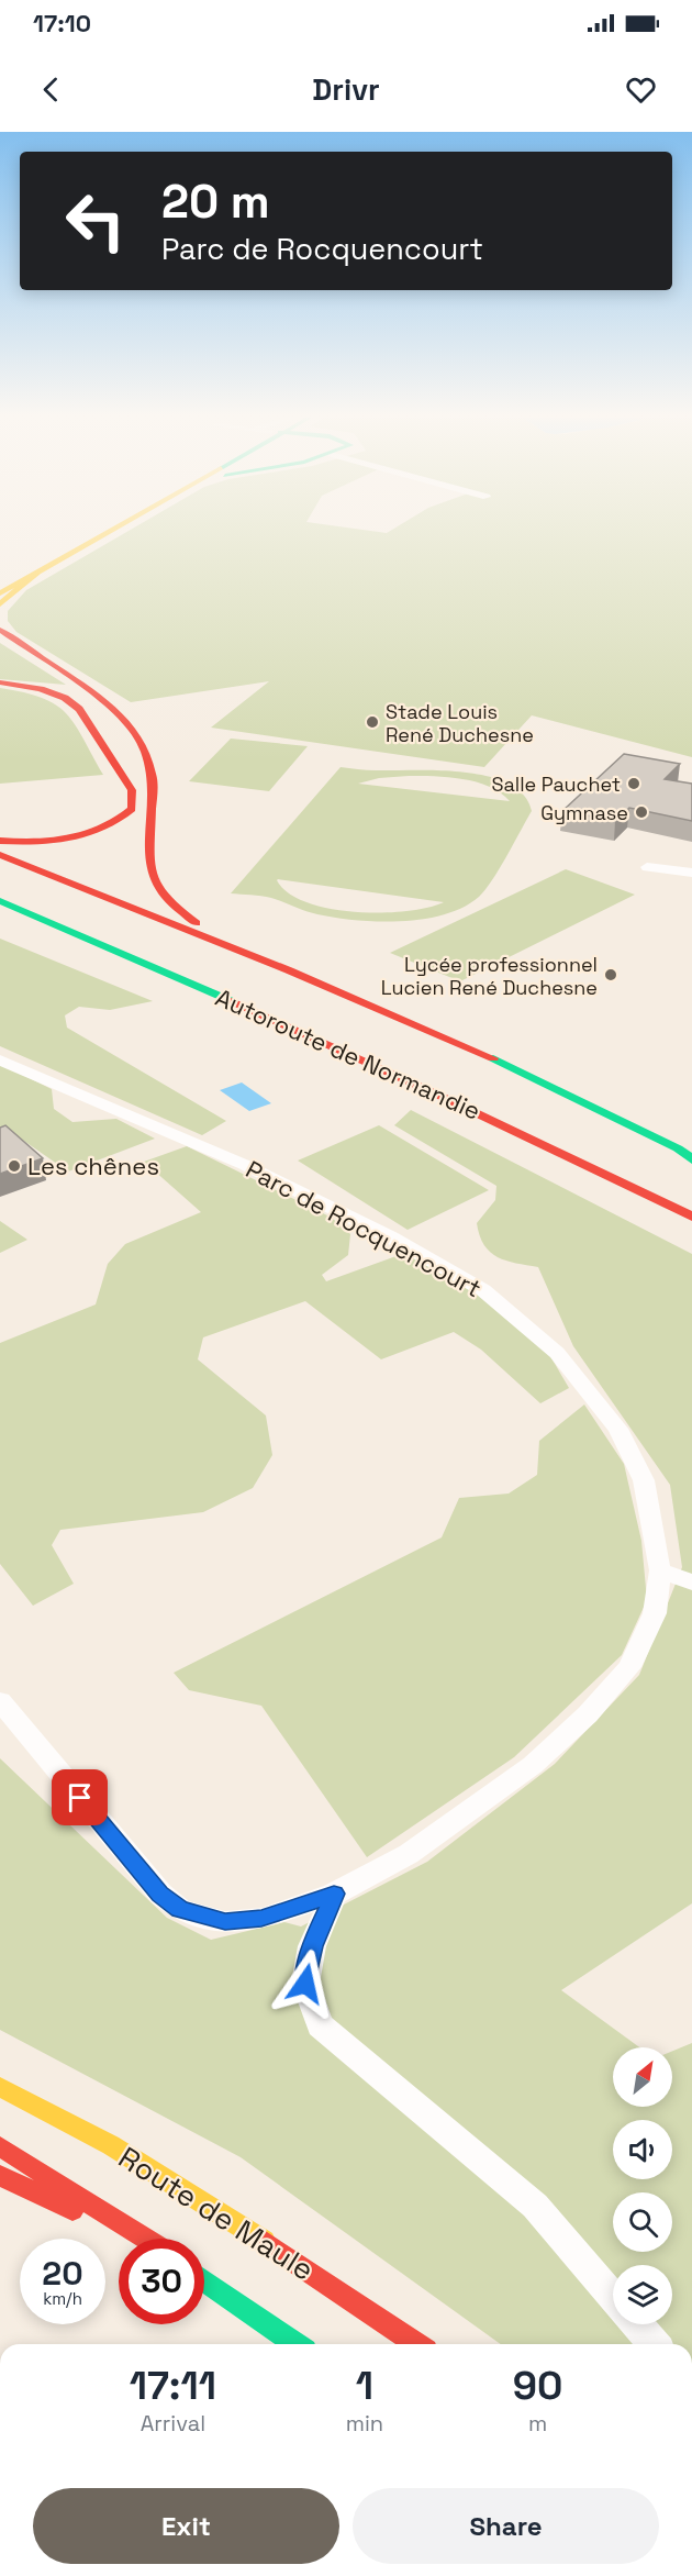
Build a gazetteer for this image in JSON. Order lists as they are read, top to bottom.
{
  "streets": {
    "main road": ["Autoroute de Normandie", "Route de Maule"],
    "street": ["Parc de Rocquencourt"]
  },
  "places": [
    "Stade Louis René Duchesne",
    "Salle Pauchet",
    "Gymnase",
    "Lycée professionnel Lucien René Duchesne",
    "Les chênes"
  ],
  "north": "top right",
  "page": {
    "status": "17:10",
    "header": "Drivr",
    "turn": ["20 m", "Parc de Rocquencourt"],
    "speed": "20 km/h",
    "limit": "30",
    "eta": [
      "17:11",
      "Arrival",
      "1",
      "min",
      "90",
      "m"
    ],
    "buttons": ["Exit", "Share"]
  }
}
